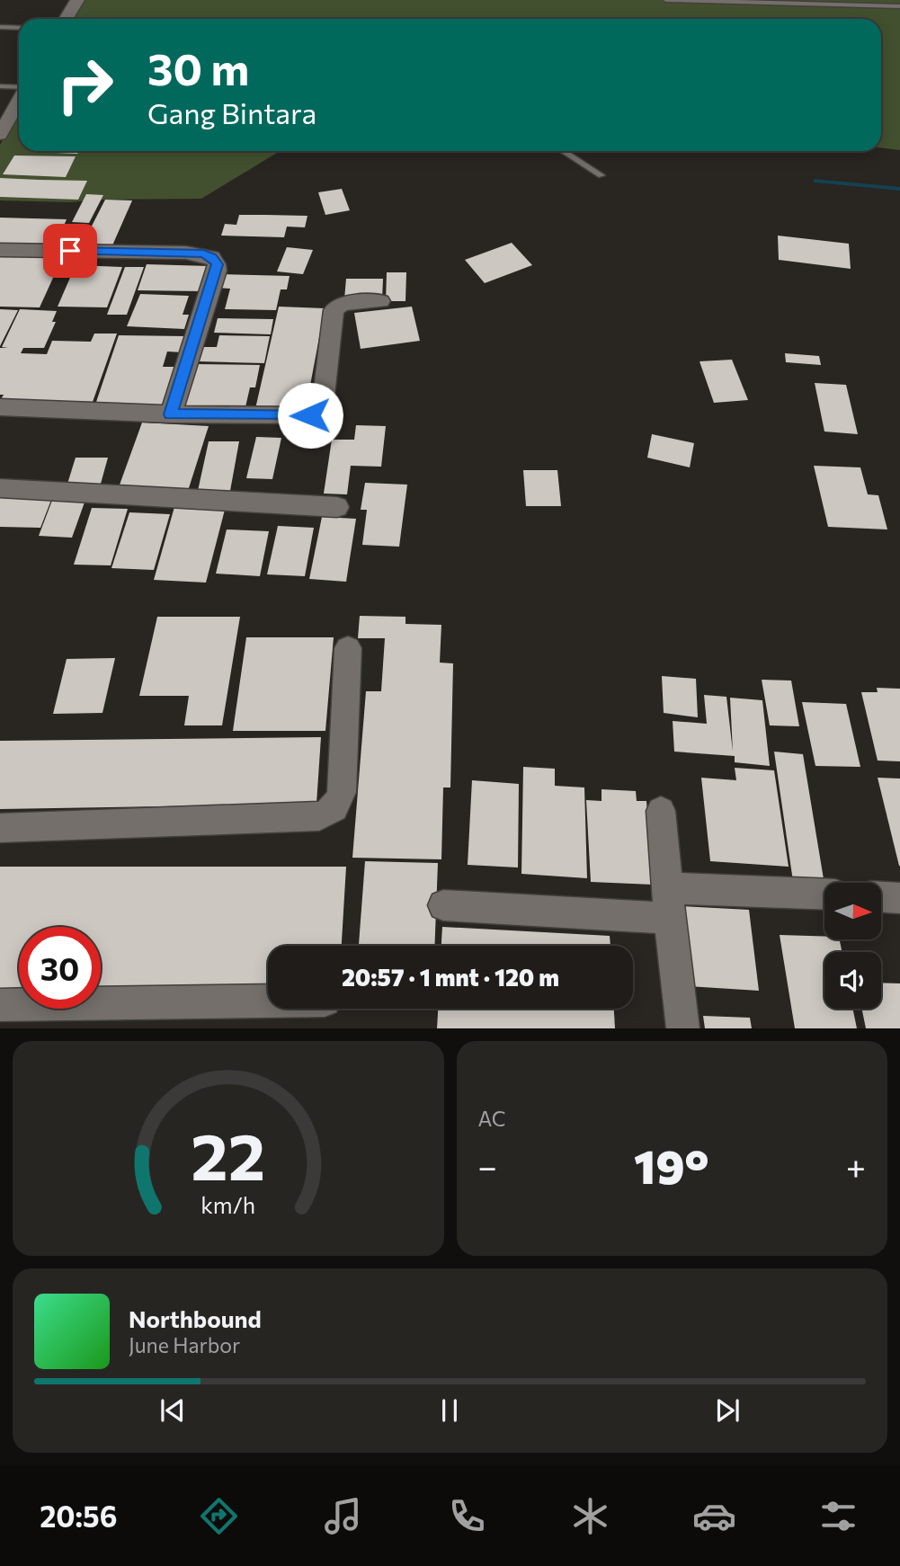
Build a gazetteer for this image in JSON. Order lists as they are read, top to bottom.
{
  "north": "right",
  "page": {
    "turn": ["30 m", "Gang Bintara"],
    "limit": "30",
    "trip": "20:57 · 1 mnt · 120 m",
    "tile": "AC",
    "heat": ["−", "19°", "+"],
    "song": ["Northbound", "June Harbor"],
    "tabs": "20:56",
    "gauge": ["22", "km/h"]
  }
}
